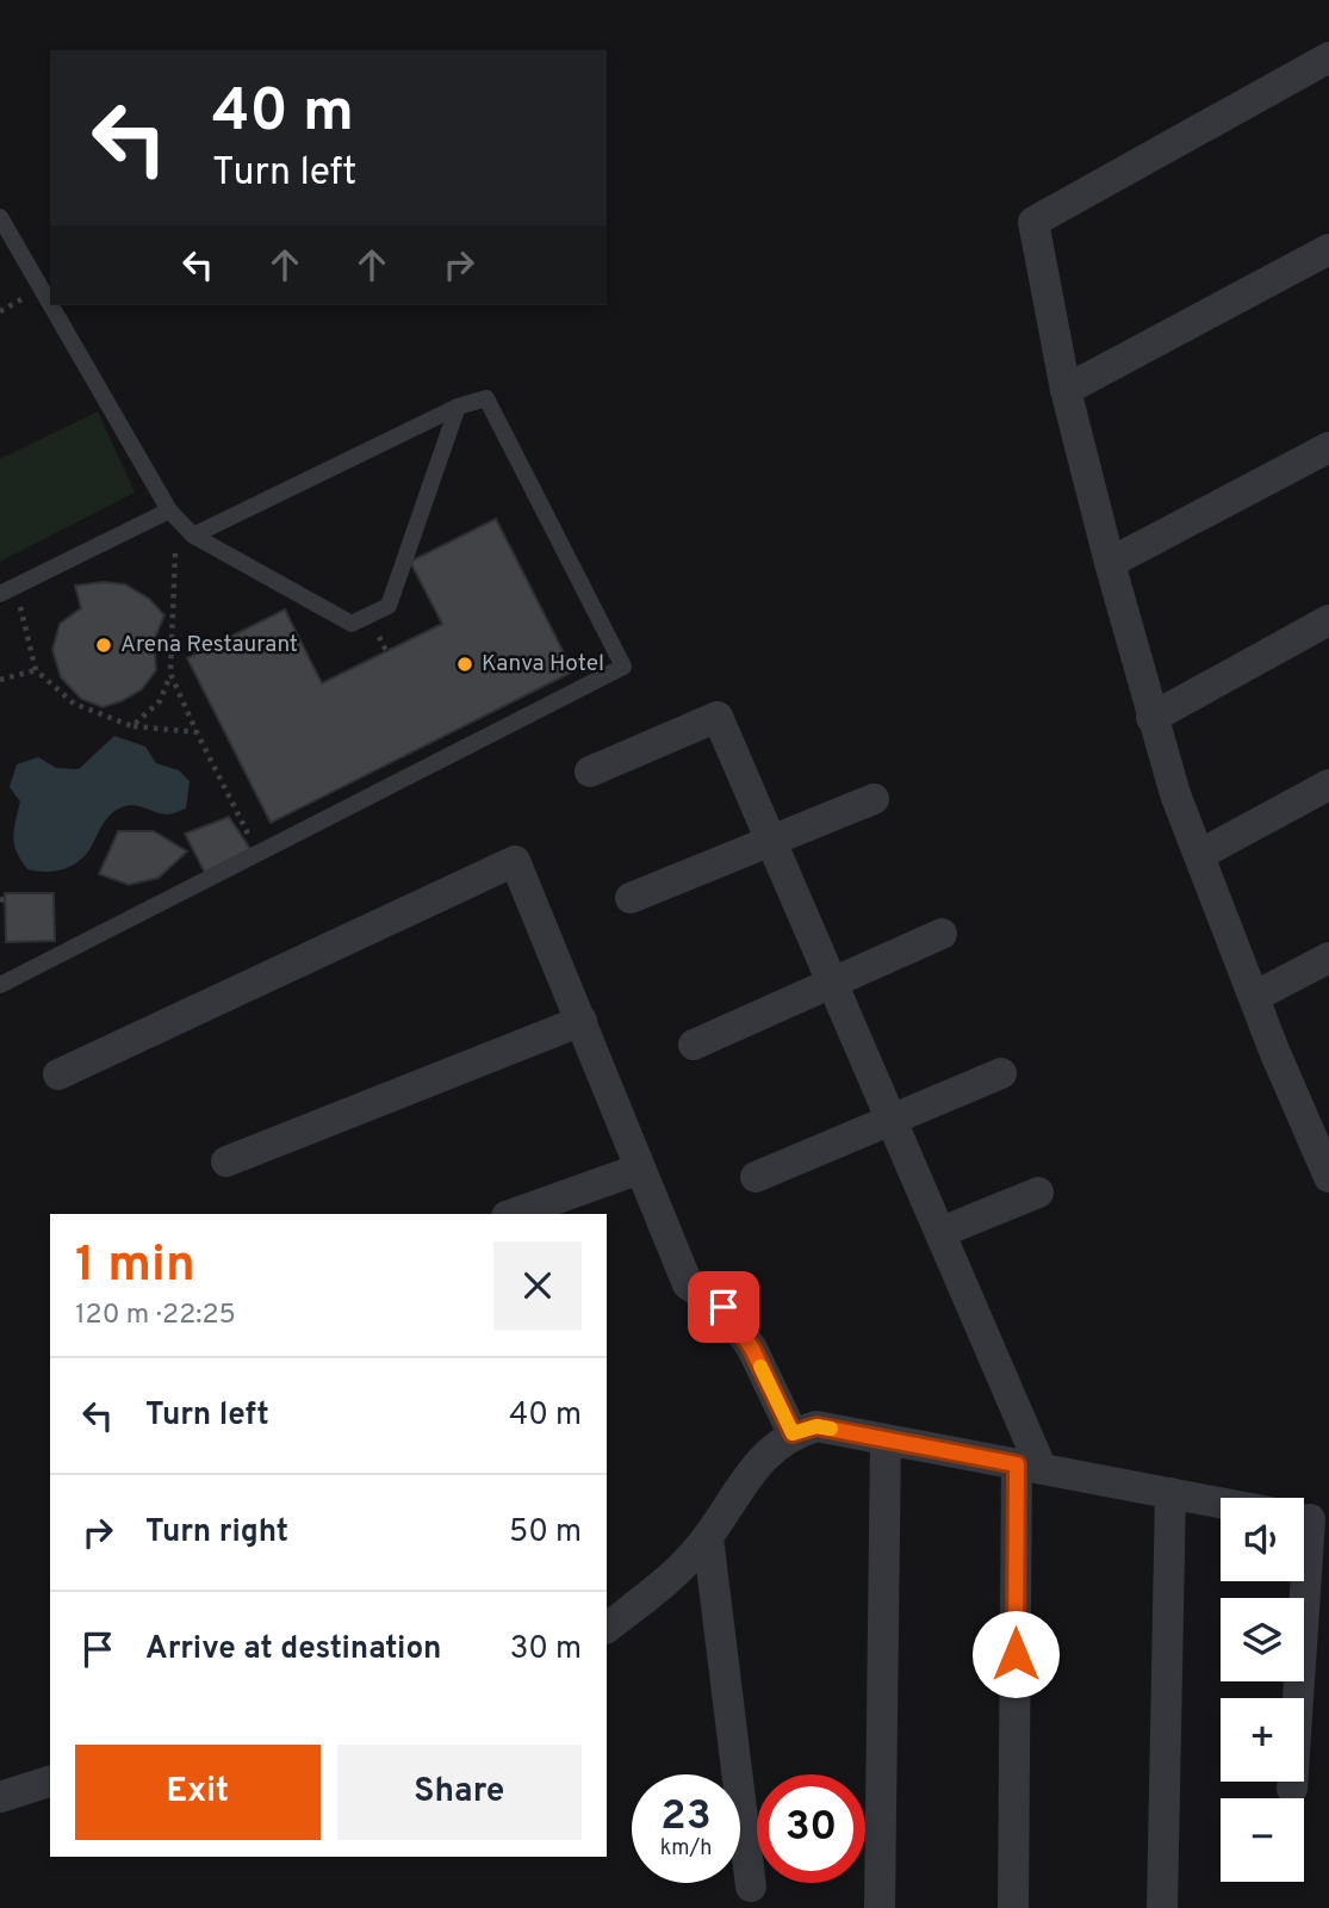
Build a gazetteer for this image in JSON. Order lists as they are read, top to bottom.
{
  "places": ["Arena Restaurant", "Kanva Hotel"],
  "page": {
    "turn": ["40 m", "Turn left"],
    "heading": ["1 min", "120 m · 22:25"],
    "list": [
      {
        "name": "Turn left",
        "value": "40 m"
      },
      {
        "name": "Turn right",
        "value": "50 m"
      },
      {
        "name": "Arrive at destination",
        "value": "30 m"
      }
    ],
    "map_buttons": ["+", "−"],
    "buttons": ["Exit", "Share"],
    "speed": "23 km/h",
    "limit": "30"
  }
}
